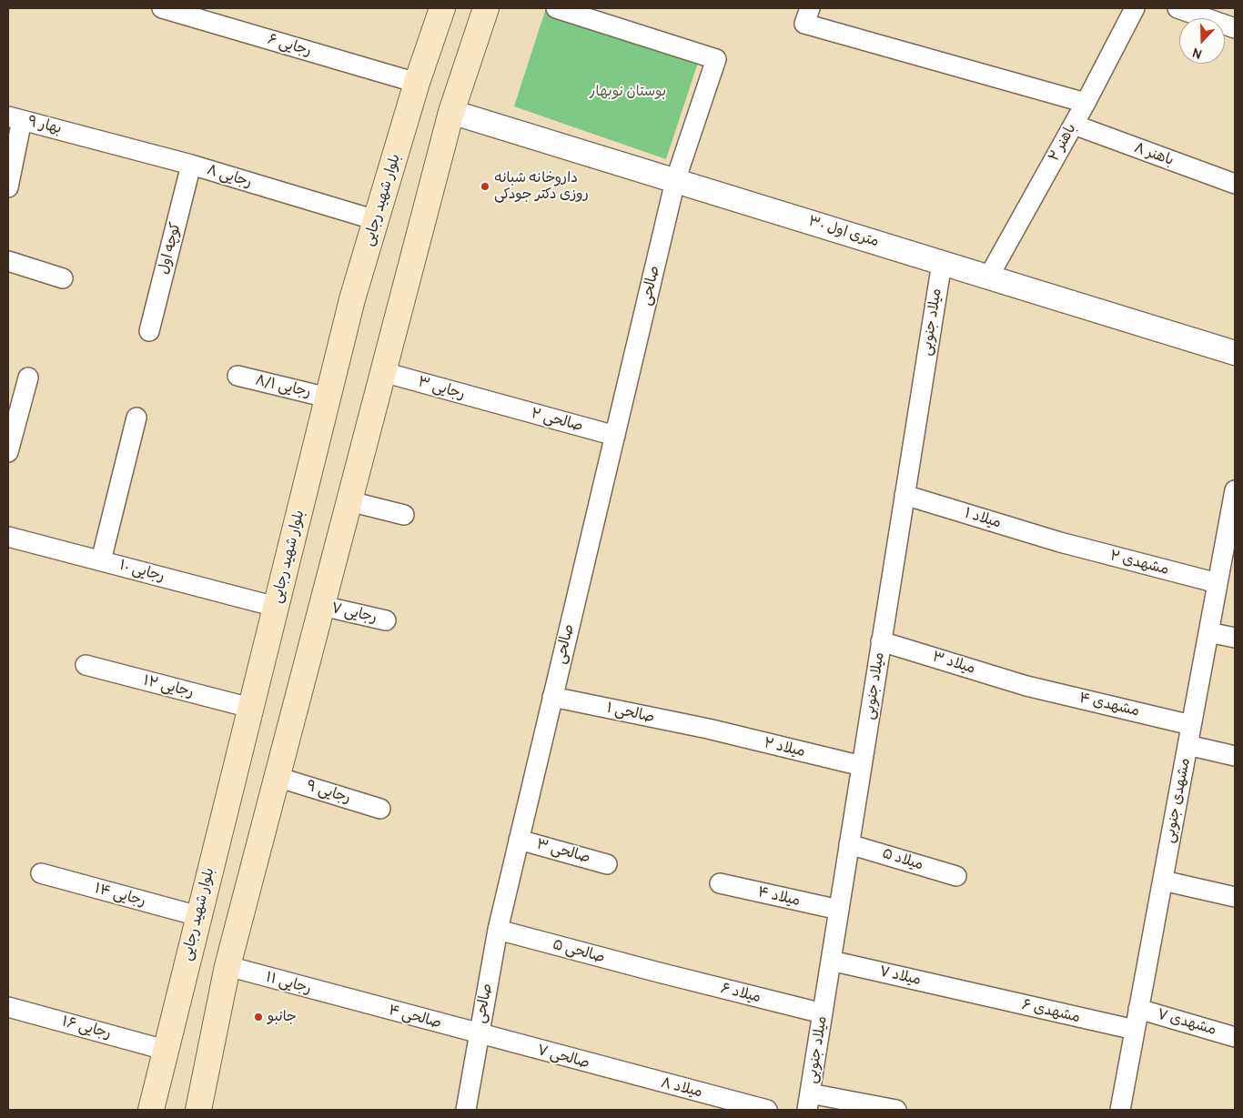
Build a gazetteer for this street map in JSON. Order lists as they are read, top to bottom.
{
  "streets": {
    "main road": ["بلوار شهید رجایی"],
    "street": [
      "رجایی ۶",
      "بهار ۹",
      "باهنر ۲",
      "باهنر ۸",
      "رجایی ۸",
      "۳۰ متری اول",
      "کوچه اول",
      "صالحی",
      "میلاد جنوبی",
      "رجایی ۸/۱",
      "رجایی ۳",
      "صالحی ۲",
      "میلاد ۱",
      "مشهدی ۲",
      "رجایی ۱۰",
      "رجایی ۷",
      "میلاد ۳",
      "رجایی ۱۲",
      "مشهدی ۴",
      "صالحی ۱",
      "میلاد ۲",
      "رجایی ۹",
      "مشهدی جنوبی",
      "صالحی ۳",
      "میلاد ۵",
      "رجایی ۱۴",
      "میلاد ۴",
      "صالحی ۵",
      "میلاد ۷",
      "رجایی ۱۱",
      "میلاد ۶",
      "مشهدی ۶",
      "صالحی ۴",
      "مشهدی ۷",
      "رجایی ۱۶",
      "صالحی ۷",
      "میلاد ۸"
    ]
  },
  "crossings": [
    ["رجایی ۶", "بلوار شهید رجایی"],
    ["بهار ۹", "رجایی ۸"],
    ["باهنر ۲", "باهنر ۸"],
    ["باهنر ۲", "۳۰ متری اول"],
    ["رجایی ۸", "بلوار شهید رجایی"],
    ["رجایی ۸", "کوچه اول"],
    ["بلوار شهید رجایی", "رجایی ۸/۱"],
    ["بلوار شهید رجایی", "رجایی ۱۰"],
    ["بلوار شهید رجایی", "رجایی ۱۲"],
    ["بلوار شهید رجایی", "رجایی ۱۴"],
    ["بلوار شهید رجایی", "رجایی ۱۶"],
    ["۳۰ متری اول", "صالحی"],
    ["۳۰ متری اول", "میلاد جنوبی"],
    ["صالحی", "صالحی ۲"],
    ["صالحی", "صالحی ۱"],
    ["صالحی", "صالحی ۳"],
    ["صالحی", "صالحی ۵"],
    ["صالحی", "صالحی ۴"],
    ["صالحی", "صالحی ۷"],
    ["میلاد جنوبی", "میلاد ۱"],
    ["میلاد جنوبی", "میلاد ۳"],
    ["میلاد جنوبی", "میلاد ۲"],
    ["میلاد جنوبی", "میلاد ۵"],
    ["میلاد جنوبی", "میلاد ۴"],
    ["میلاد جنوبی", "میلاد ۷"],
    ["میلاد جنوبی", "میلاد ۶"],
    ["رجایی ۳", "صالحی ۲"],
    ["میلاد ۱", "مشهدی ۲"],
    ["مشهدی ۲", "مشهدی جنوبی"],
    ["میلاد ۳", "مشهدی ۴"],
    ["مشهدی ۴", "مشهدی جنوبی"],
    ["صالحی ۱", "میلاد ۲"],
    ["مشهدی جنوبی", "مشهدی ۶"],
    ["مشهدی جنوبی", "مشهدی ۷"],
    ["صالحی ۵", "میلاد ۶"],
    ["میلاد ۷", "مشهدی ۶"],
    ["رجایی ۱۱", "صالحی ۴"],
    ["صالحی ۴", "صالحی ۷"],
    ["صالحی ۷", "میلاد ۸"]
  ],
  "parks": ["بوستان نوبهار"],
  "places": ["داروخانه شبانه روزی دکتر جودکی", "جانبو"],
  "north": "bottom"
}
